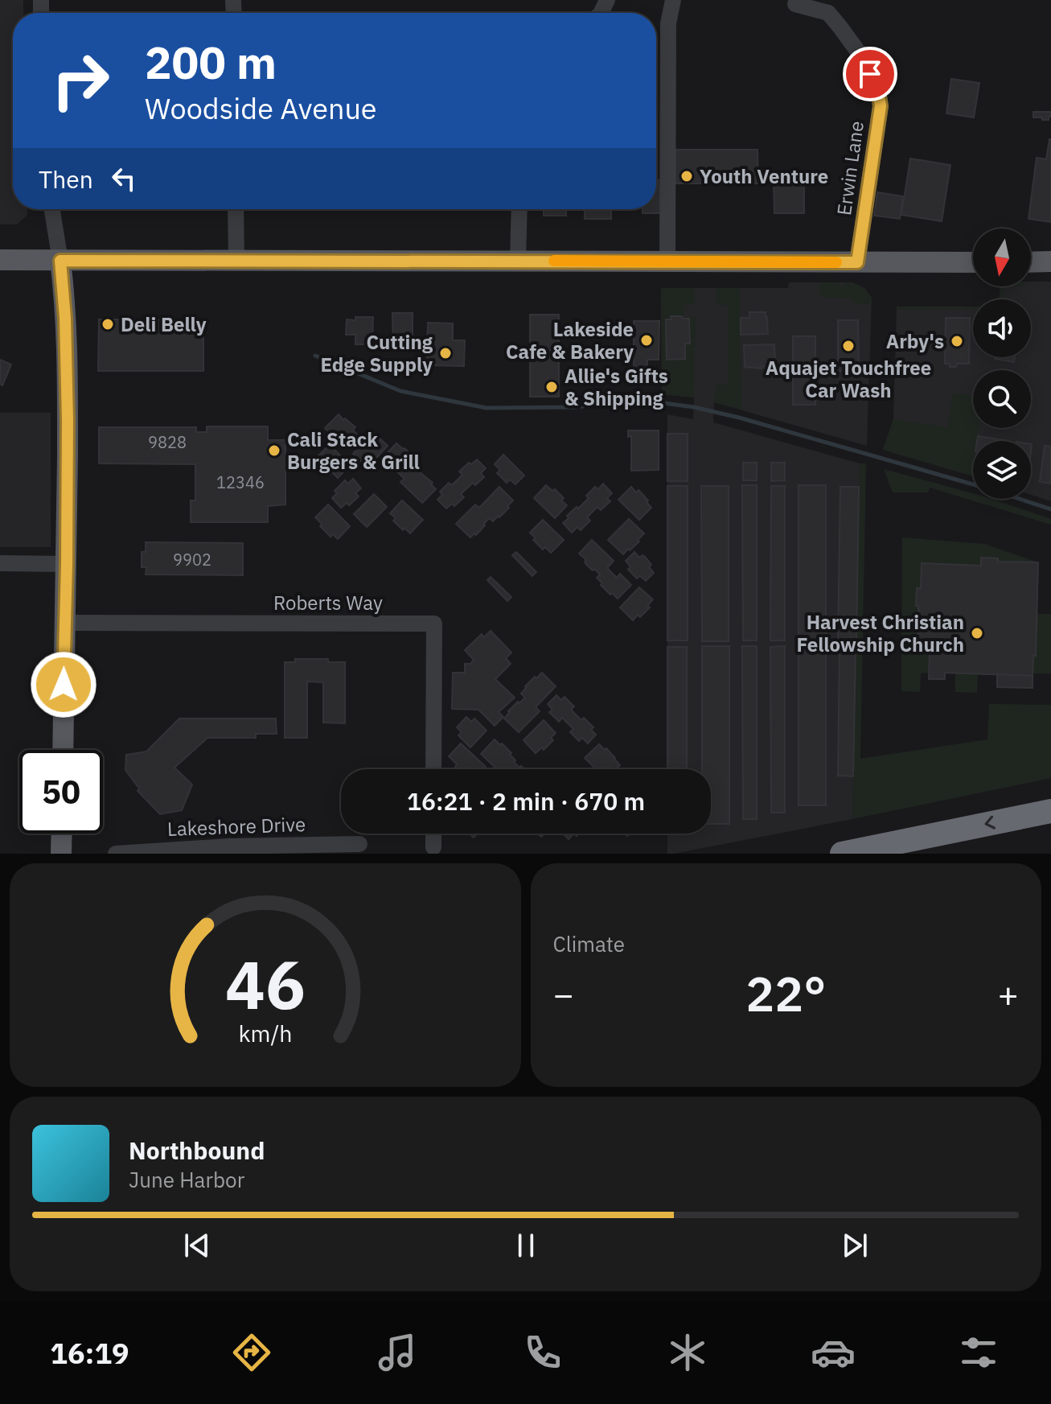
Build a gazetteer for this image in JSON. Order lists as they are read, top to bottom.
{
  "streets": {
    "street": ["Erwin Lane", "Roberts Way", "Lakeshore Drive"]
  },
  "places": [
    "Youth Venture",
    "Deli Belly",
    "Lakeside Cafe & Bakery",
    "Arby's",
    "Aquajet Touchfree Car Wash",
    "Cutting Edge Supply",
    "Allie's Gifts & Shipping",
    "Cali Stack Burgers & Grill",
    "Harvest Christian Fellowship Church"
  ],
  "house_numbers": ["9828", "12346", "9902"],
  "north": "bottom",
  "page": {
    "turn": ["200 m", "Woodside Avenue"],
    "then": "Then",
    "limit": "50",
    "trip": "16:21 · 2 min · 670 m",
    "tile": "Climate",
    "heat": ["−", "22°", "+"],
    "song": ["Northbound", "June Harbor"],
    "tabs": "16:19",
    "gauge": ["46", "km/h"]
  }
}
